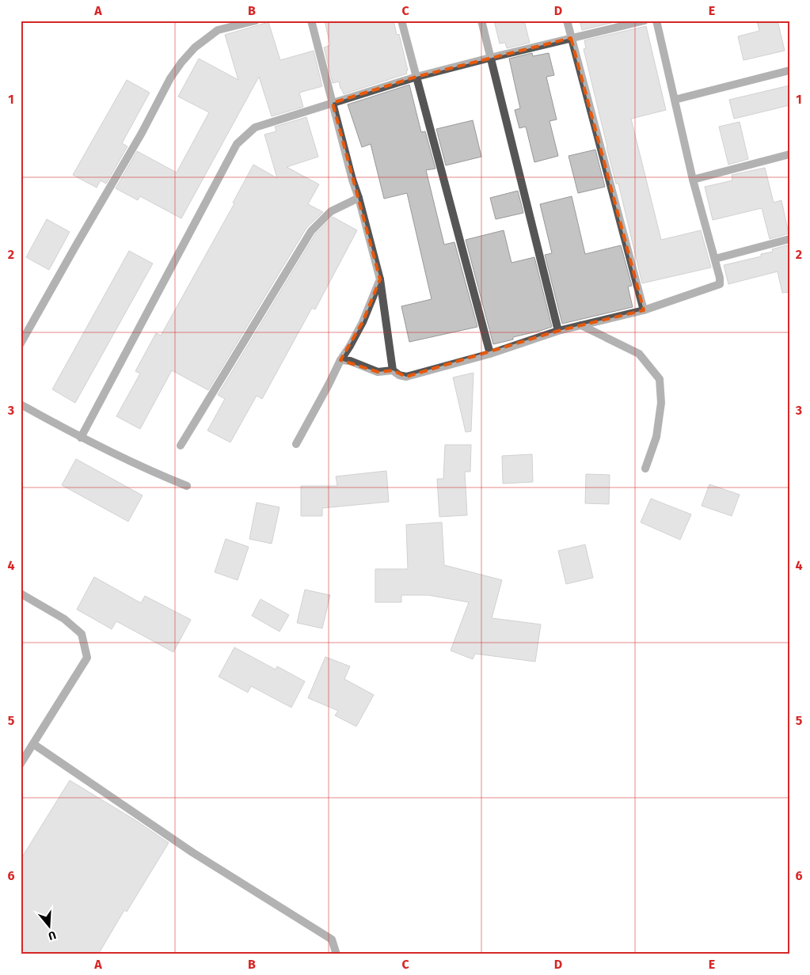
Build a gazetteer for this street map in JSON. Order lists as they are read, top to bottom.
{
  "north": "bottom",
  "grid": {
    "columns": [
      "A",
      "B",
      "C",
      "D",
      "E"
    ],
    "rows": [
      "1",
      "2",
      "3",
      "4",
      "5",
      "6"
    ]
  }
}
